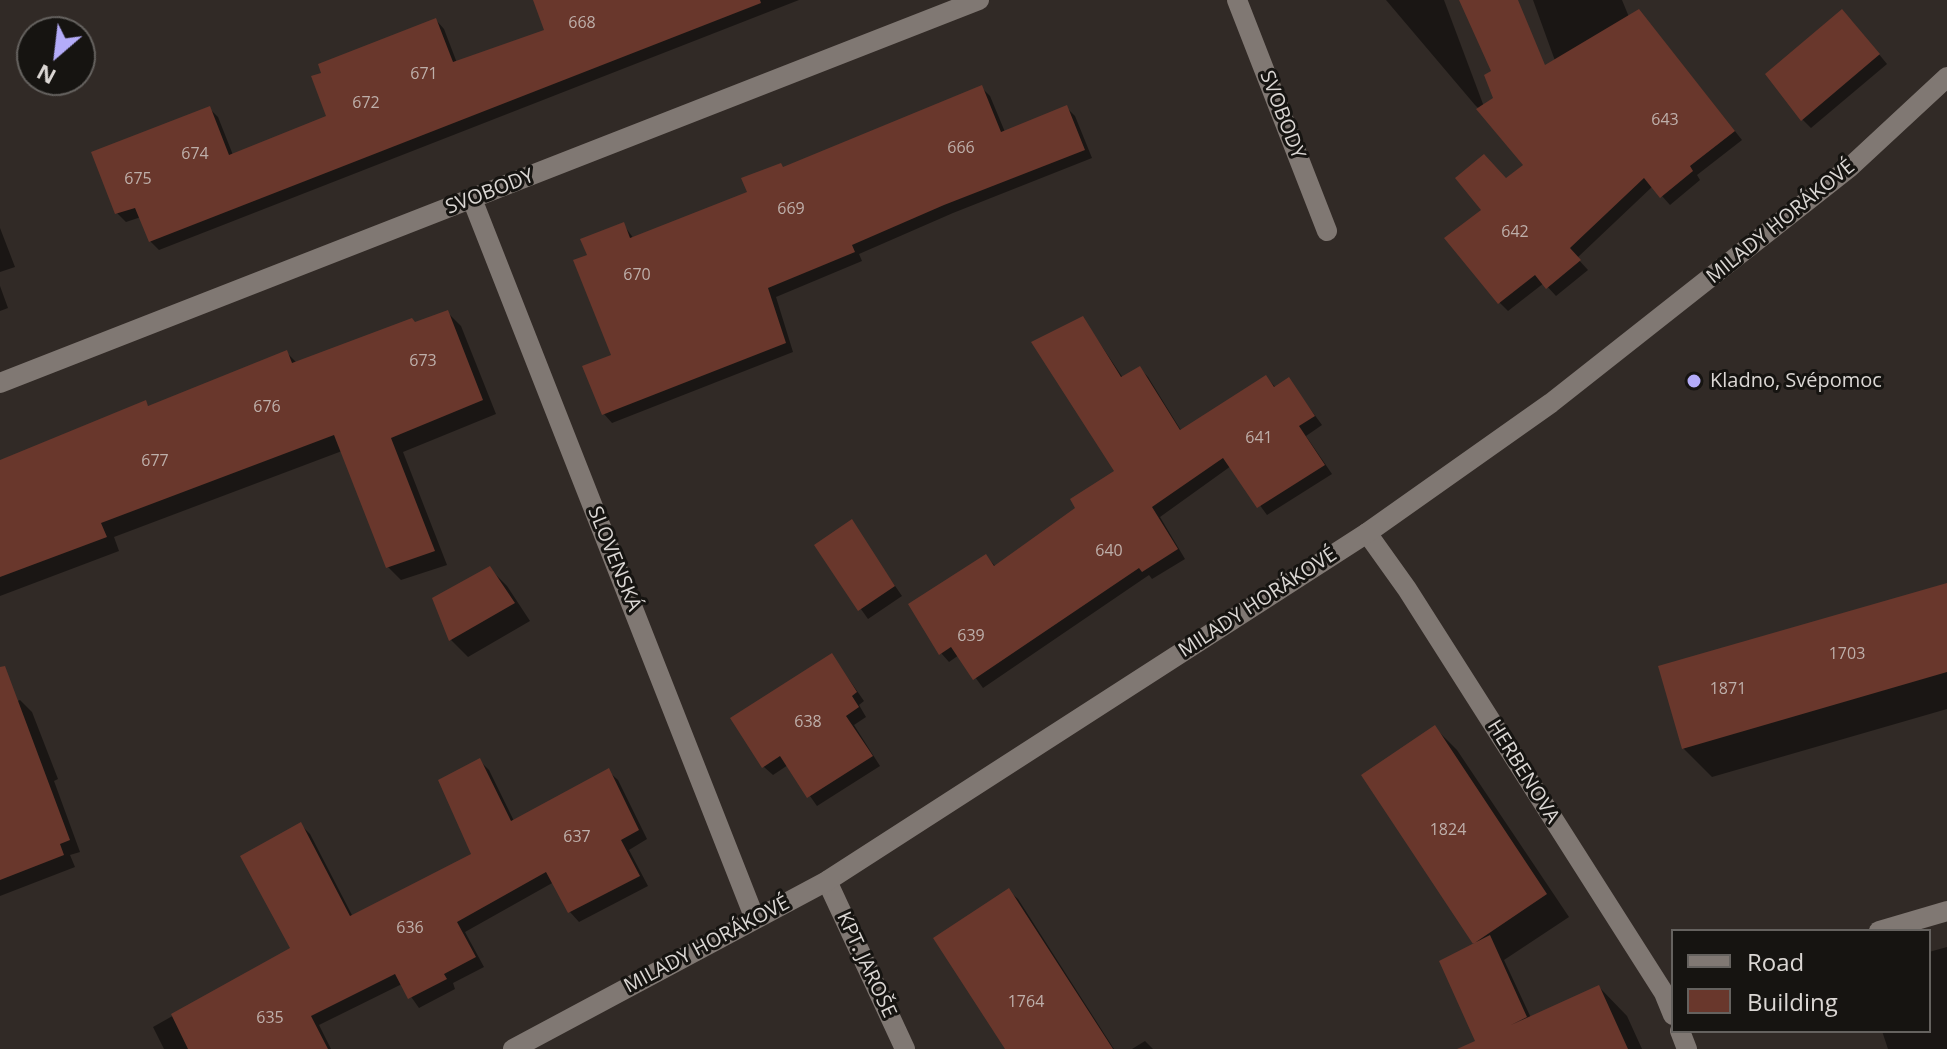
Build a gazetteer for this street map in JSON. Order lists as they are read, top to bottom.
{
  "streets": {
    "street": [
      "SVOBODY",
      "MILADY HORÁKOVÉ",
      "SLOVENSKÁ",
      "HERBENOVA",
      "KPT. JAROŠE"
    ]
  },
  "crossings": [
    ["SVOBODY", "SLOVENSKÁ"],
    ["MILADY HORÁKOVÉ", "SLOVENSKÁ"],
    ["MILADY HORÁKOVÉ", "HERBENOVA"],
    ["MILADY HORÁKOVÉ", "KPT. JAROŠE"]
  ],
  "places": ["Kladno, Svépomoc"],
  "house_numbers": [
    "668",
    "671",
    "672",
    "643",
    "666",
    "674",
    "675",
    "669",
    "642",
    "670",
    "673",
    "676",
    "641",
    "677",
    "640",
    "639",
    "1703",
    "1871",
    "638",
    "1824",
    "637",
    "636",
    "1764",
    "635"
  ],
  "legend": ["Road", "Building"],
  "north": "bottom left"
}
